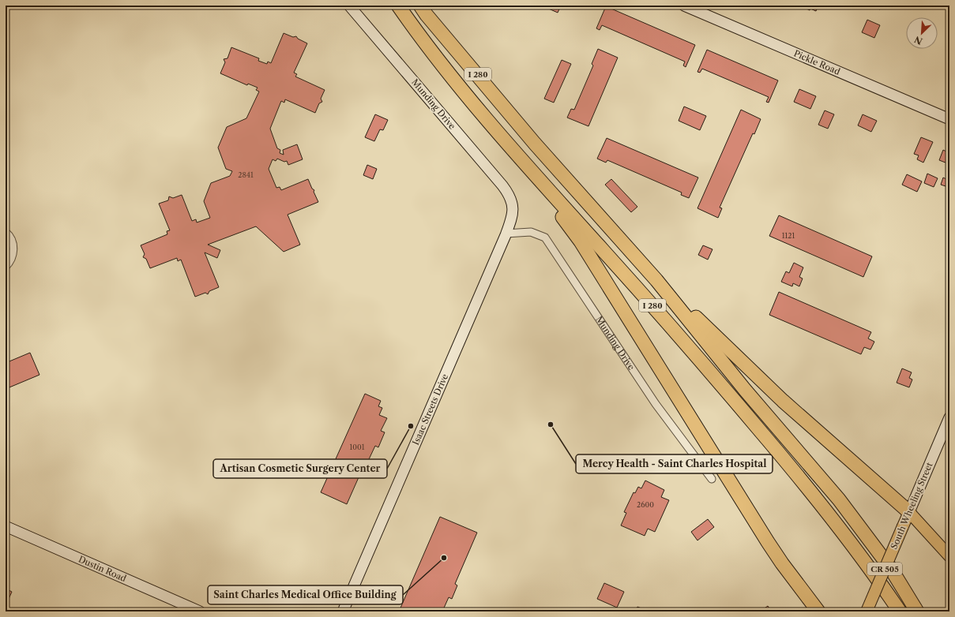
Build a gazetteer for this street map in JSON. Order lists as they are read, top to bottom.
{
  "streets": {
    "highway": ["I 280"],
    "main road": ["South Wheeling Street", "CR 505"],
    "street": [
      "Pickle Road",
      "Munding Drive",
      "Isaac Streets Drive",
      "Dustin Road"
    ]
  },
  "crossings": [
    ["Munding Drive", "Isaac Streets Drive"]
  ],
  "places": ["Mercy Health - Saint Charles Hospital", "Artisan Cosmetic Surgery Center", "Saint Charles Medical Office Building"],
  "house_numbers": [
    "2841",
    "1121",
    "1001",
    "2600"
  ],
  "north": "bottom left"
}
